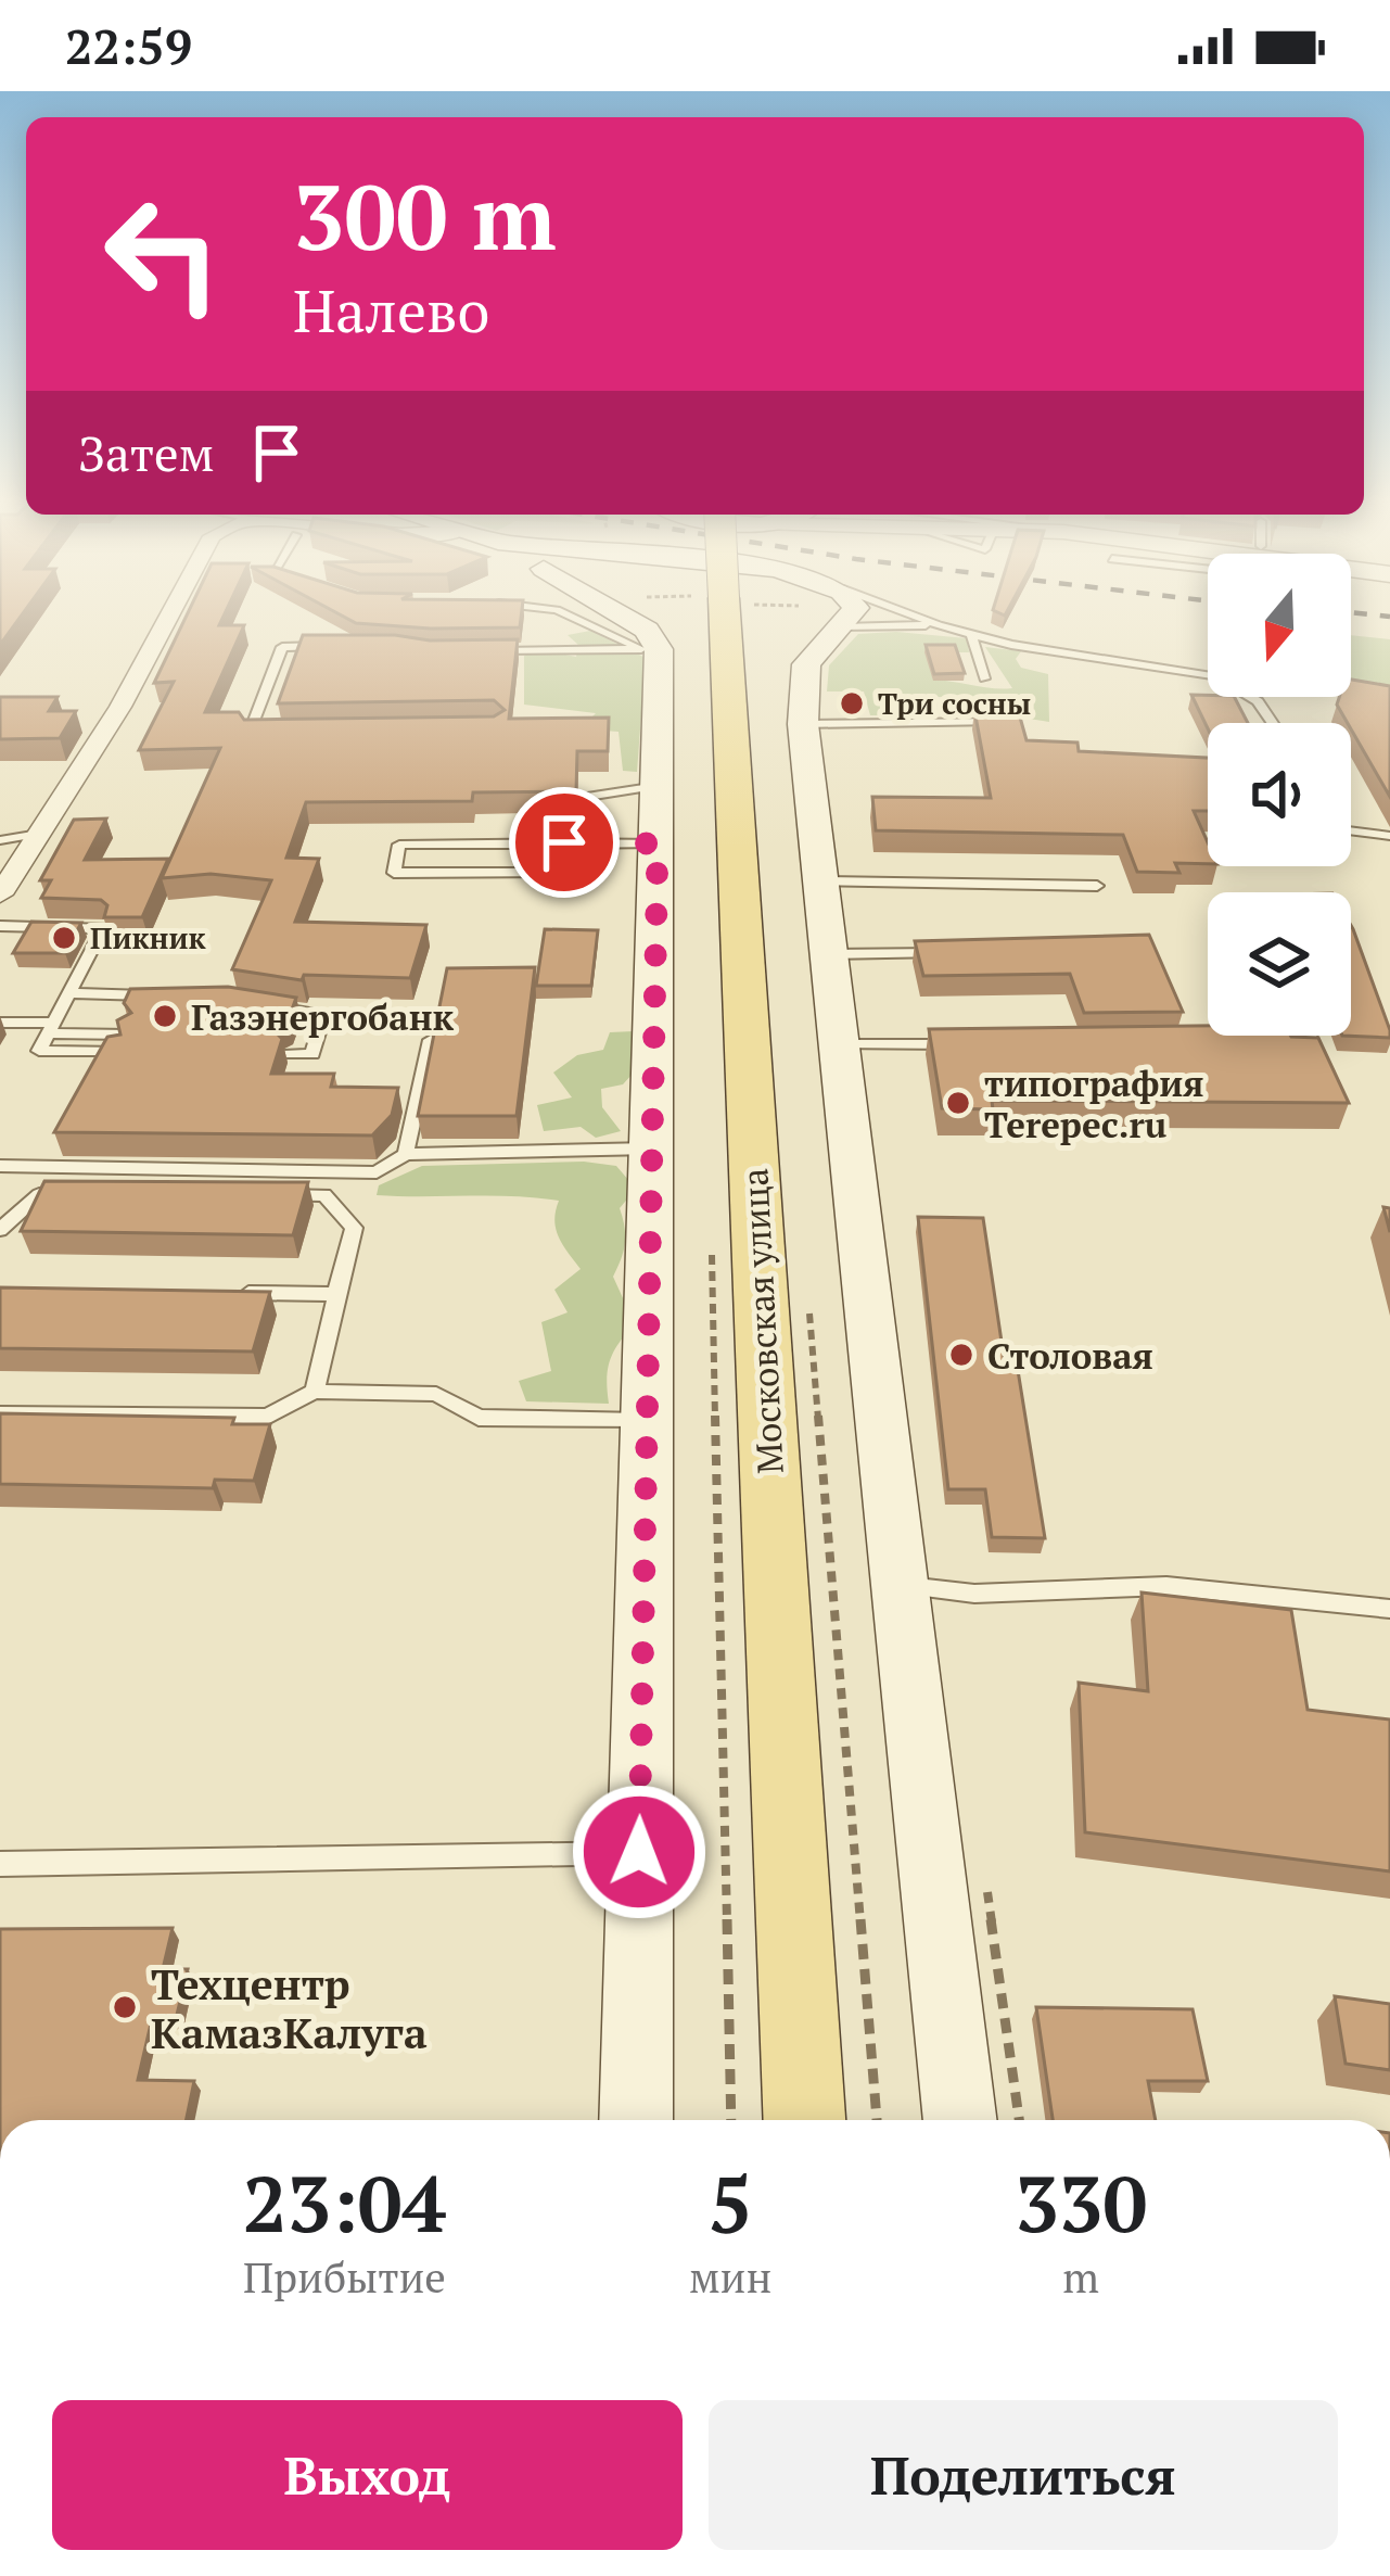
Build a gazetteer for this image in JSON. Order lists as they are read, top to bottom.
{
  "streets": {
    "main road": ["Московская улица"]
  },
  "places": [
    "Три сосны",
    "Пикник",
    "Газэнергобанк",
    "типография Terepec.ru",
    "Столовая",
    "Техцентр КамазКалуга"
  ],
  "north": "bottom",
  "page": {
    "status": "22:59",
    "turn": ["300 m", "Налево"],
    "then": "Затем",
    "eta": [
      "23:04",
      "Прибытие",
      "5",
      "мин",
      "330",
      "m"
    ],
    "buttons": ["Выход", "Поделиться"]
  }
}
